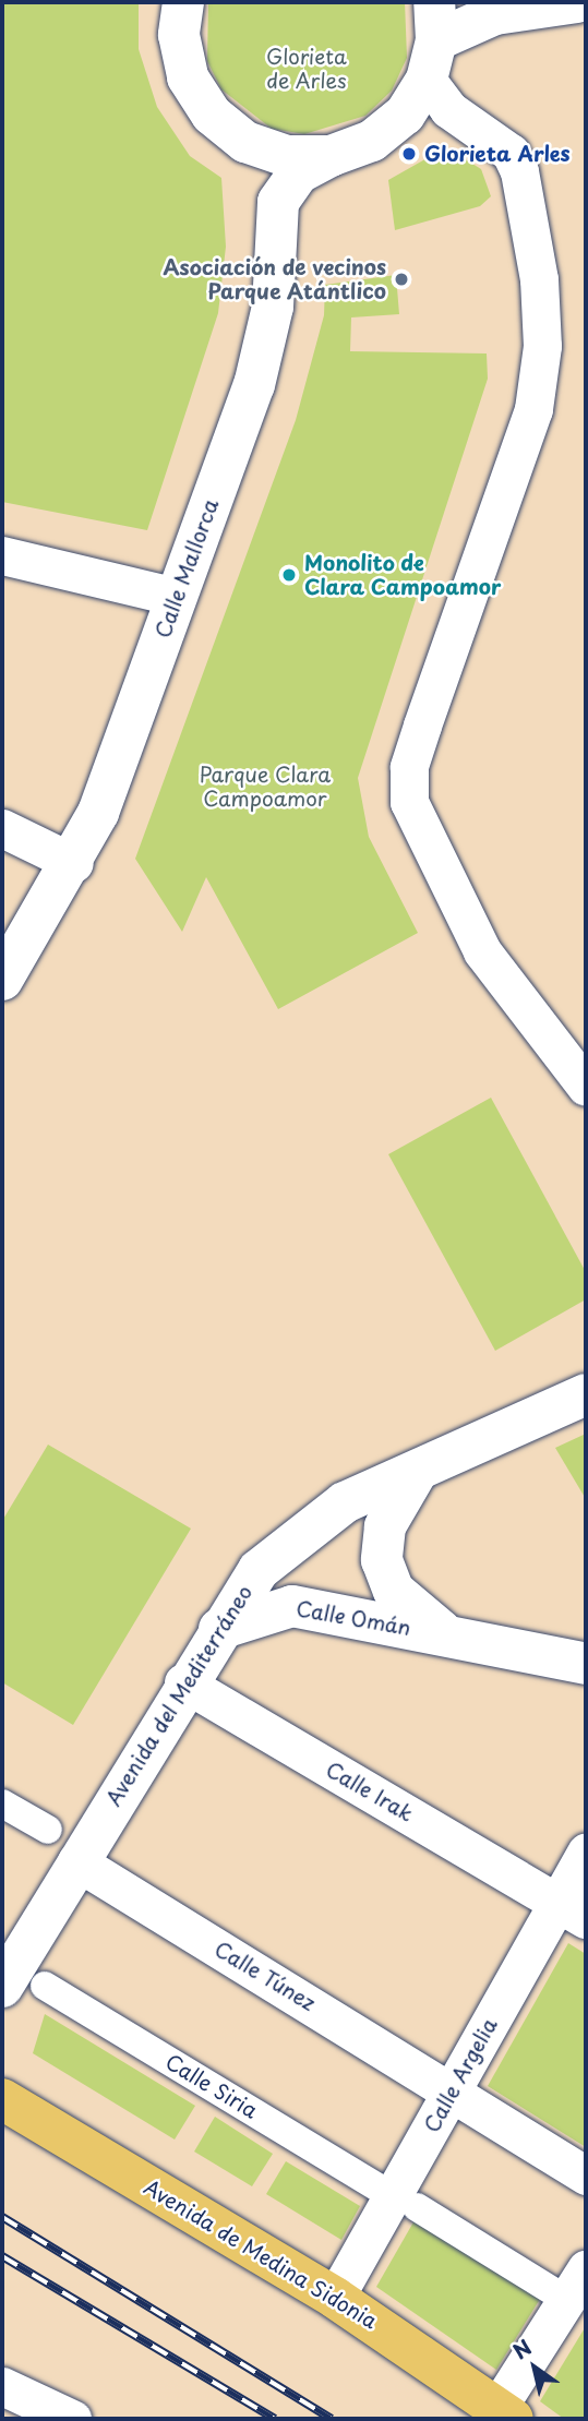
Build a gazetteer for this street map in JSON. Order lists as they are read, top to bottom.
{
  "streets": {
    "main road": ["Avenida de Medina Sidonia"],
    "street": [
      "Calle Mallorca",
      "Calle Omán",
      "Avenida del Mediterráneo",
      "Calle Irak",
      "Calle Túnez",
      "Calle Argelia",
      "Calle Siria"
    ]
  },
  "crossings": [
    ["Calle Omán", "Avenida del Mediterráneo"],
    ["Avenida del Mediterráneo", "Calle Irak"],
    ["Avenida del Mediterráneo", "Calle Túnez"],
    ["Calle Irak", "Calle Argelia"],
    ["Calle Túnez", "Calle Argelia"],
    ["Calle Argelia", "Avenida de Medina Sidonia"]
  ],
  "parks": ["Glorieta de Arles", "Parque Clara Campoamor"],
  "places": ["Glorieta Arles", "Asociación de vecinos Parque Atántlico", "Monolito de Clara Campoamor"],
  "north": "top left"
}
